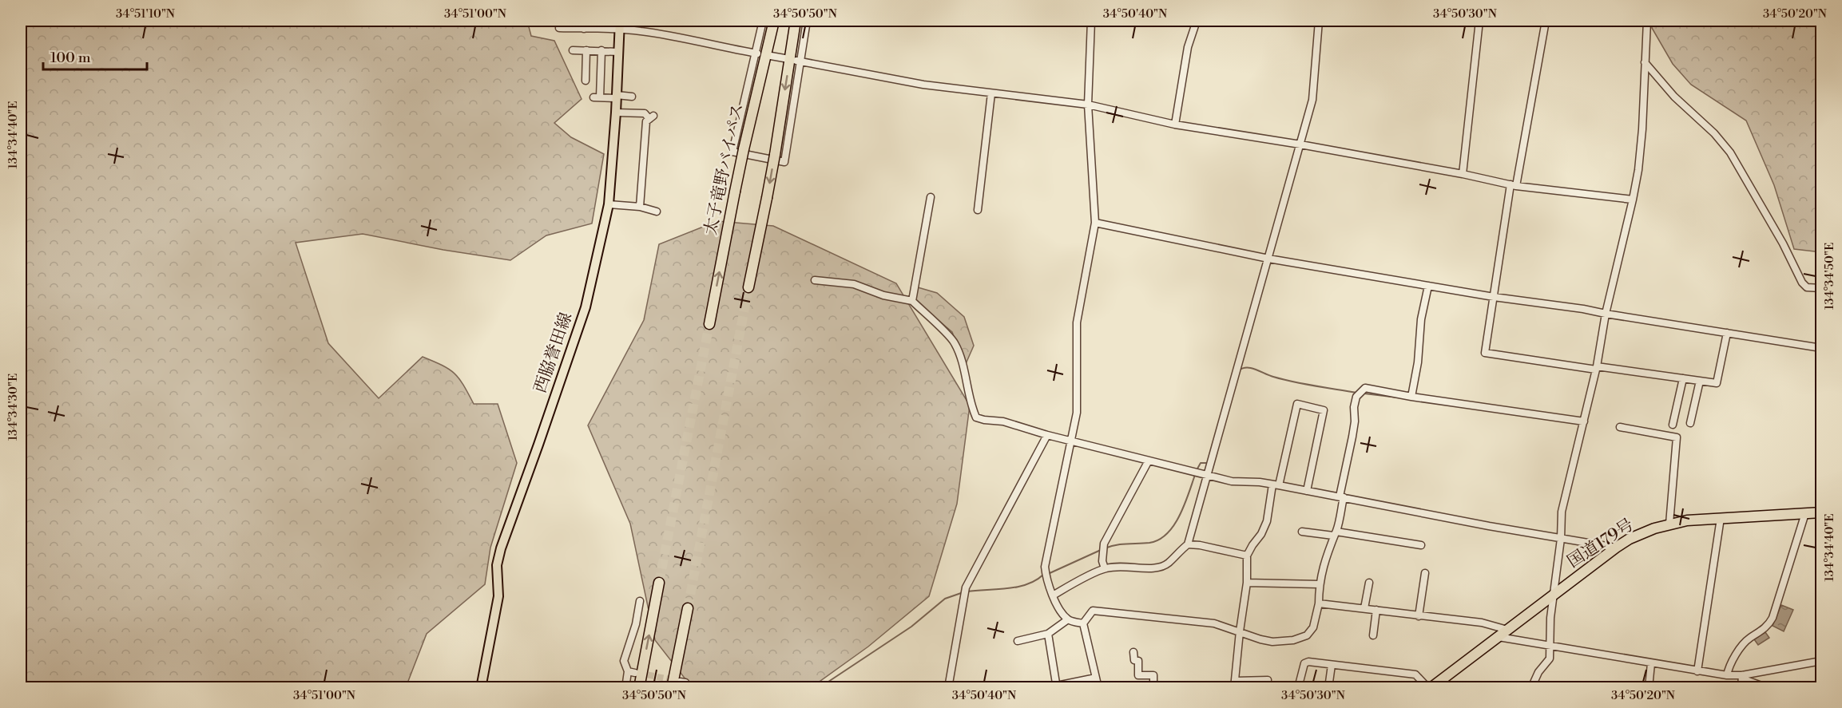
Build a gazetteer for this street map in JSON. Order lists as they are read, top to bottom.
{
  "streets": {
    "highway": ["太子竜野バイパス", "国道179号"],
    "main road": ["西脇誉田線"]
  },
  "scale_bar": "100 m",
  "coordinates": [
    "34°51'10\"N",
    "34°51'00\"N",
    "34°50'50\"N",
    "34°50'40\"N",
    "34°50'30\"N",
    "34°50'20\"N",
    "134°34'40\"E",
    "134°34'50\"E",
    "134°34'30\"E"
  ]
}
